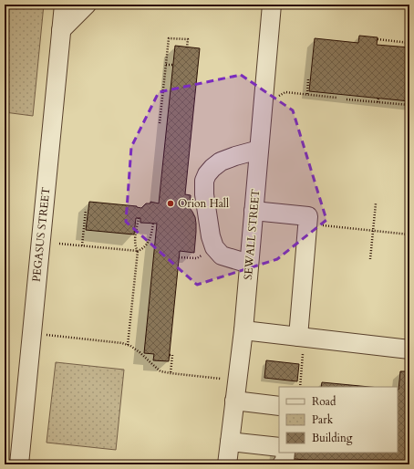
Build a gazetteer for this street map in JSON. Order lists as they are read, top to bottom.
{
  "streets": {
    "street": ["PEGASUS STREET", "SEWALL STREET"]
  },
  "places": ["Orion Hall"],
  "legend": ["Road", "Park", "Building"]
}
